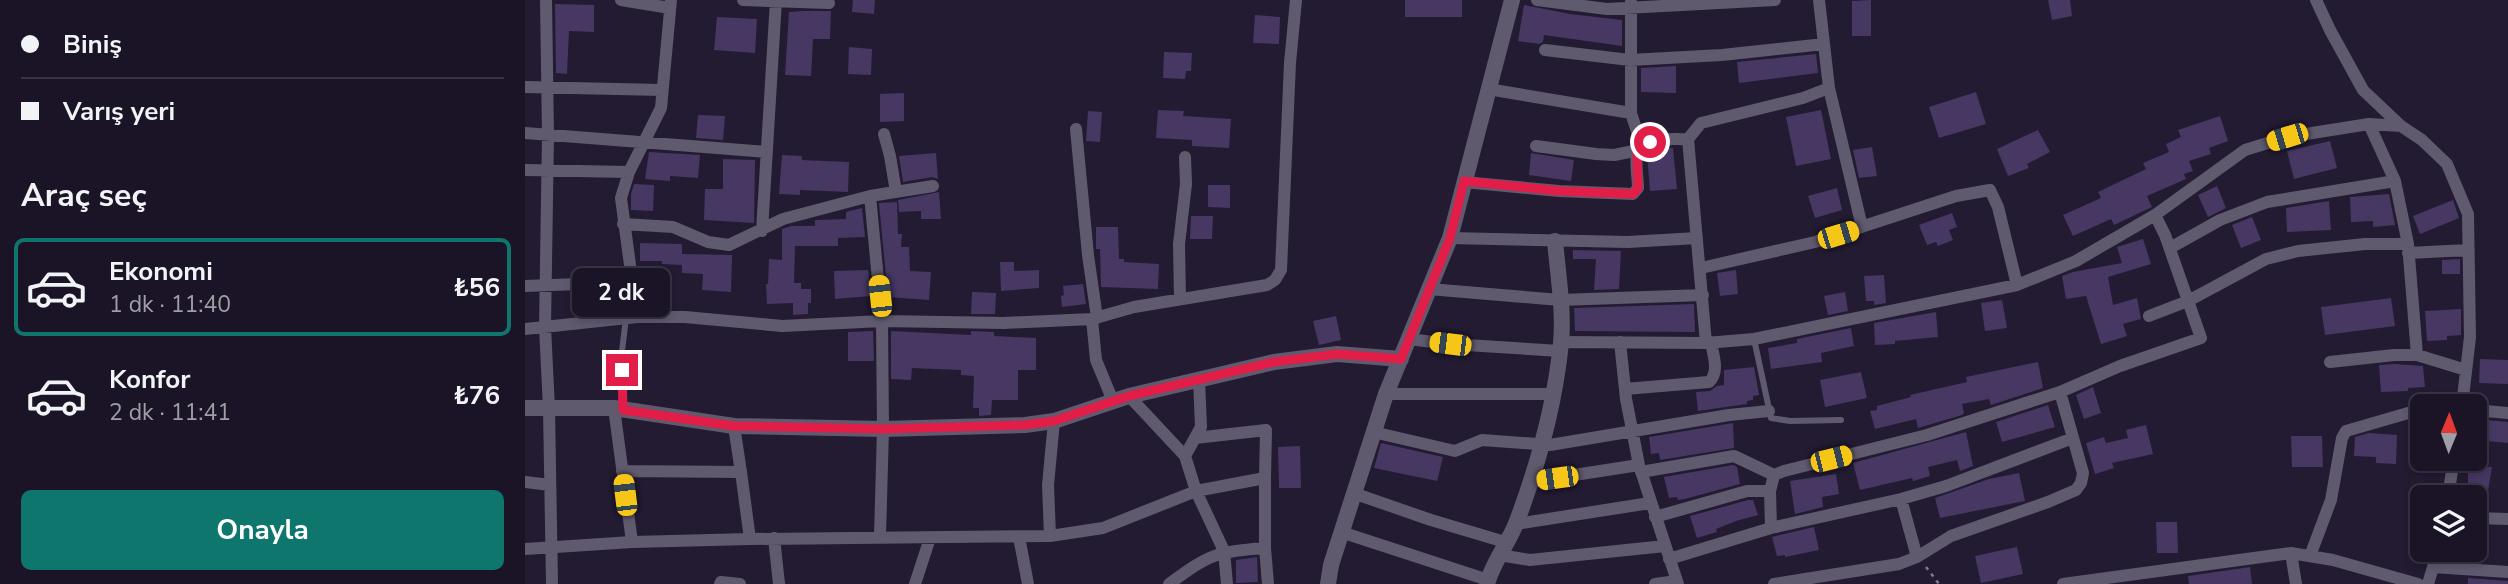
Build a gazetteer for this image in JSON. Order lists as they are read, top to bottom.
{
  "north": "top",
  "page": {
    "banner": ["Biniş", "Varış yeri"],
    "heading": "Araç seç",
    "list": [
      {
        "name": "Ekonomi",
        "note": "1 dk · 11:40",
        "value": "₺56"
      },
      {
        "name": "Konfor",
        "note": "2 dk · 11:41",
        "value": "₺76"
      }
    ],
    "bubble": "2 dk",
    "buttons": "Onayla"
  }
}
